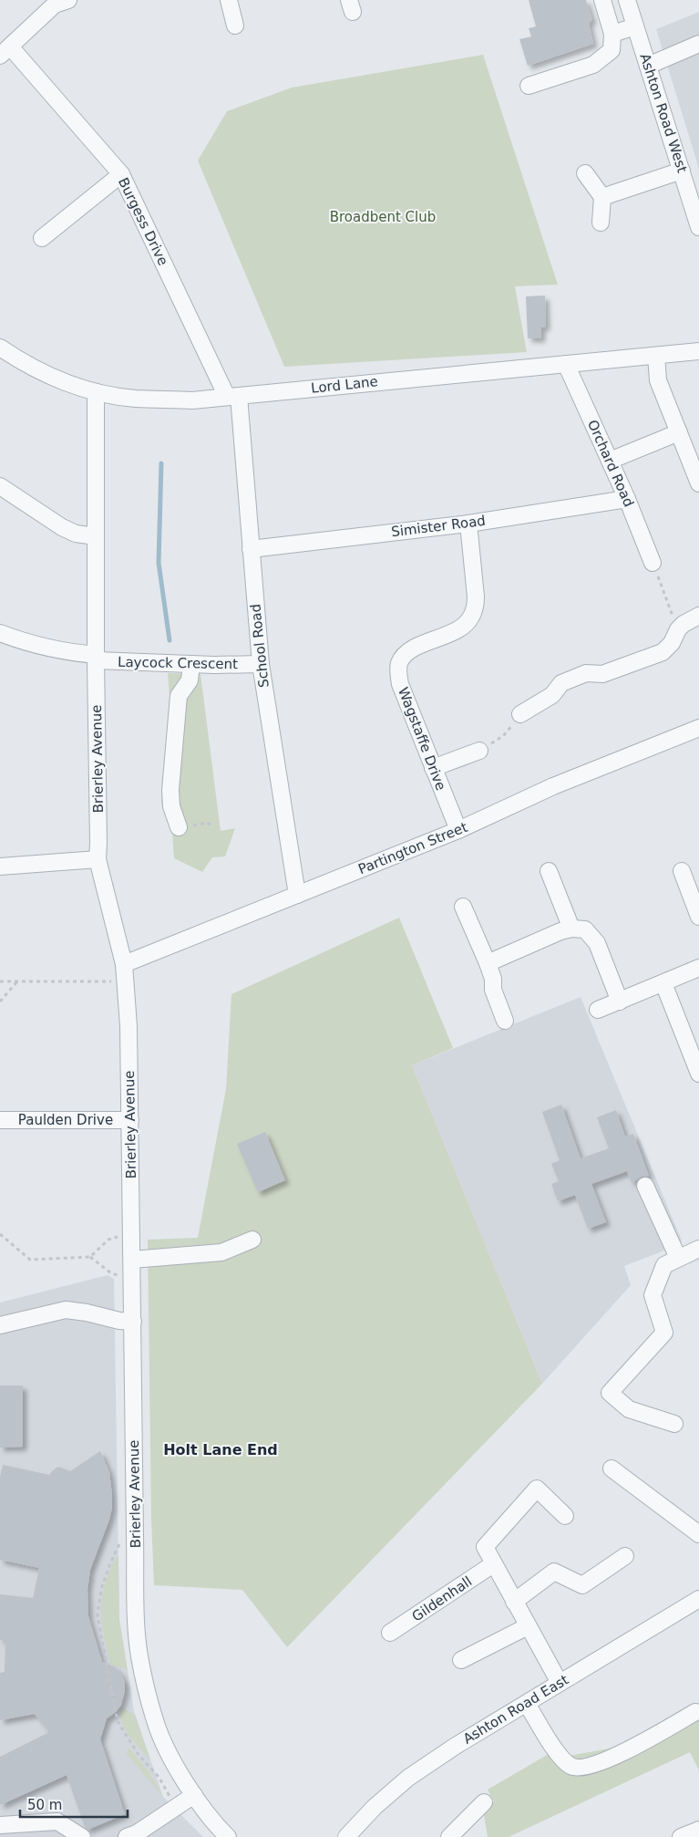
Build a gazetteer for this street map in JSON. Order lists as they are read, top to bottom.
{
  "streets": {
    "street": [
      "Ashton Road West",
      "Burgess Drive",
      "Lord Lane",
      "Orchard Road",
      "Simister Road",
      "School Road",
      "Laycock Crescent",
      "Wagstaffe Drive",
      "Brierley Avenue",
      "Partington Street",
      "Paulden Drive",
      "Gildenhall",
      "Ashton Road East"
    ]
  },
  "crossings": [
    ["Burgess Drive", "Lord Lane"],
    ["Burgess Drive", "School Road"],
    ["Lord Lane", "Orchard Road"],
    ["Lord Lane", "School Road"],
    ["Lord Lane", "Brierley Avenue"],
    ["Orchard Road", "Simister Road"],
    ["Simister Road", "School Road"],
    ["Simister Road", "Wagstaffe Drive"],
    ["School Road", "Laycock Crescent"],
    ["School Road", "Partington Street"],
    ["Laycock Crescent", "Brierley Avenue"],
    ["Wagstaffe Drive", "Partington Street"],
    ["Brierley Avenue", "Partington Street"],
    ["Brierley Avenue", "Paulden Drive"]
  ],
  "districts": ["Holt Lane End"],
  "parks": ["Broadbent Club"],
  "scale_bar": "50 m"
}
